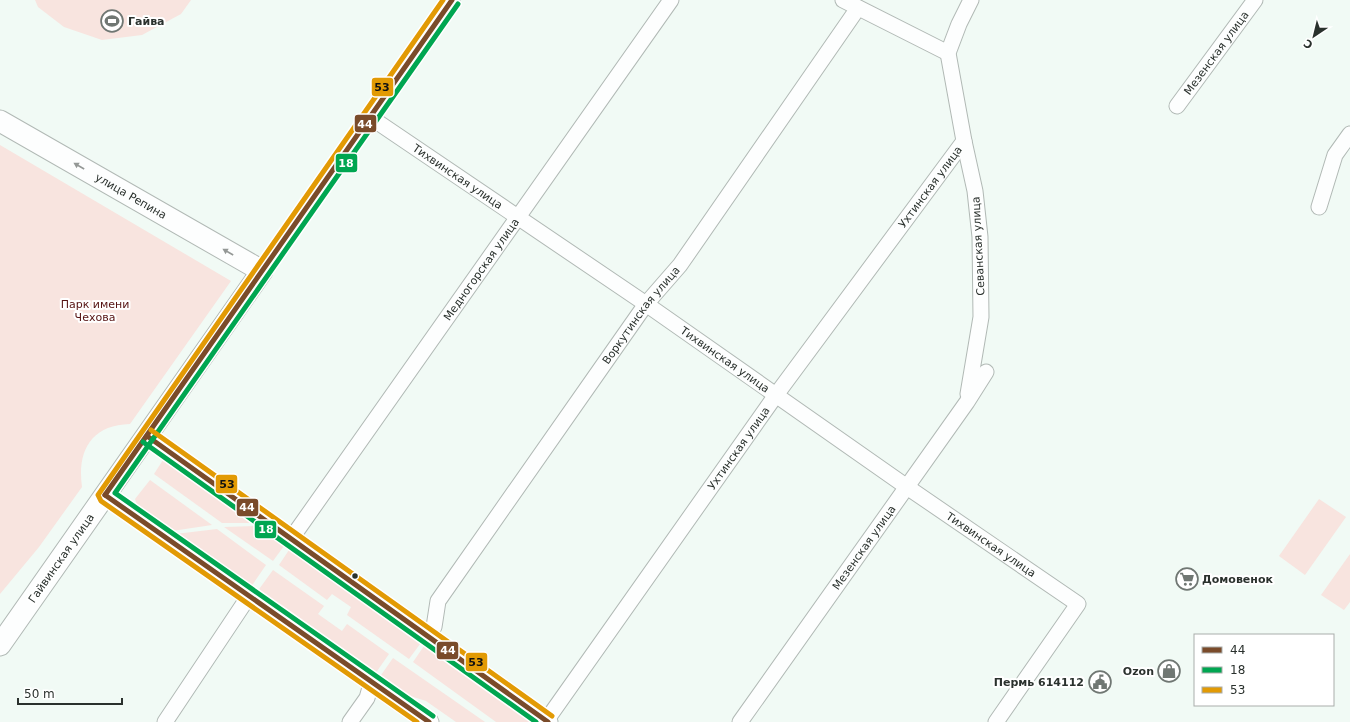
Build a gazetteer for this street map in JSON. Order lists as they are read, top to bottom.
{
  "streets": {
    "main road": ["улица Репина", "Гайвинская улица"],
    "street": [
      "Мезенская улица",
      "Тихвинская улица",
      "Ухтинская улица",
      "Севанская улица",
      "Медногорская улица",
      "Воркутинская улица"
    ]
  },
  "crossings": [
    ["Мезенская улица", "Тихвинская улица"],
    ["Мезенская улица", "Севанская улица"],
    ["Тихвинская улица", "Ухтинская улица"],
    ["Тихвинская улица", "Медногорская улица"],
    ["Тихвинская улица", "Воркутинская улица"],
    ["Тихвинская улица", "Гайвинская улица"],
    ["Ухтинская улица", "Севанская улица"],
    ["улица Репина", "Гайвинская улица"]
  ],
  "one_way": ["улица Репина"],
  "parks": ["Парк имени Чехова"],
  "places": {
    "sports": ["Гайва"],
    "supermarket": ["Домовенок"],
    "shop": ["Ozon"],
    "public building": ["Пермь 614112"]
  },
  "lines": ["transit line 44", "transit line 53", "transit line 18"],
  "legend": ["44", "18", "53"],
  "scale_bar": "50 m",
  "north": "bottom left"
}
